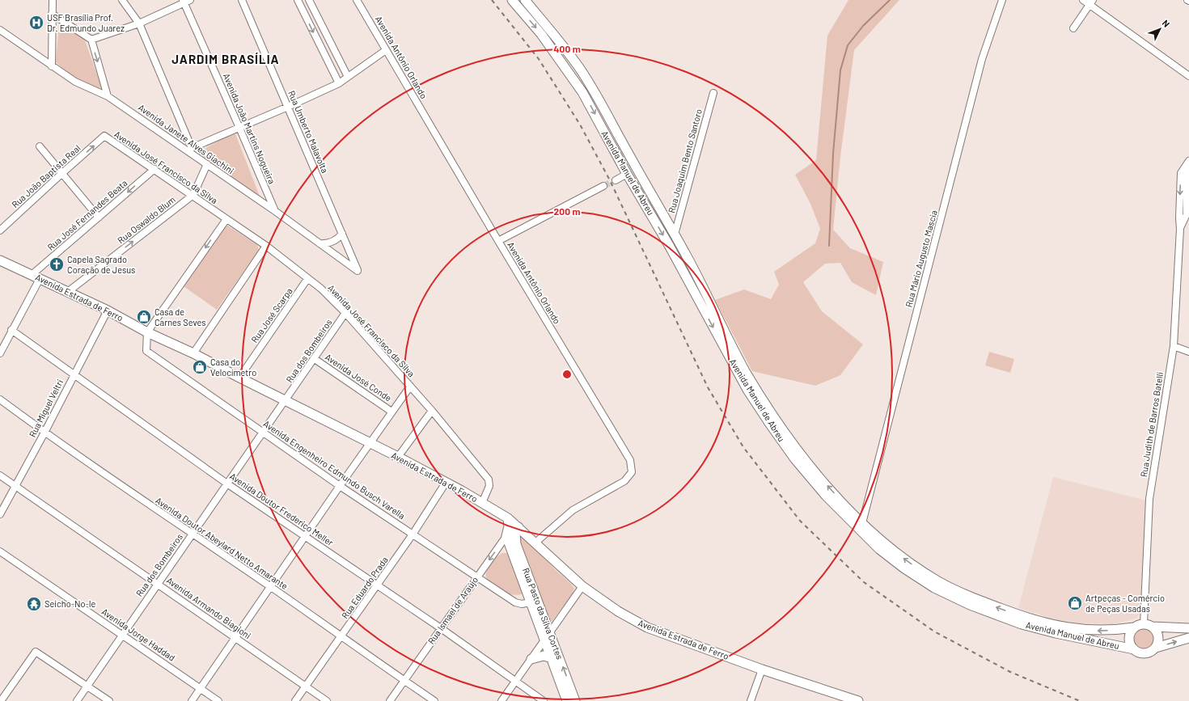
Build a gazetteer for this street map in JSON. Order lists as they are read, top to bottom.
{
  "streets": {
    "main road": [
      "Avenida Manuel de Abreu",
      "Avenida Estrada de Ferro",
      "Rua Ismael de Araújo",
      "Rua Pasto da Silva Cortes"
    ],
    "street": [
      "Avenida Antônio Orlando",
      "Avenida João Martins Nogueira",
      "Rua Umberto Malavolta",
      "Avenida Janete Alves Giachini",
      "Rua Joaquim Bento Santoro",
      "Avenida José Francisco da Silva",
      "Rua João Baptista Real",
      "Rua José Fernandes Beata",
      "Rua Oswaldo Blum",
      "Rua Mário Augusto Mascia",
      "Rua José Scarpa",
      "Rua dos Bombeiros",
      "Avenida José Conde",
      "Rua Miguel Veltri",
      "Rua Judith de Barros Batelli",
      "Avenida Engenheiro Edmundo Busch Varella",
      "Avenida Doutor Frederico Meller",
      "Avenida Doutor Abeylard Netto Amarante",
      "Rua Eduardo Prada",
      "Avenida Armando Biagioni",
      "Avenida Jorge Haddad"
    ]
  },
  "crossings": [
    ["Avenida Antônio Orlando", "Avenida Estrada de Ferro"],
    ["Avenida João Martins Nogueira", "Avenida Janete Alves Giachini"],
    ["Rua Umberto Malavolta", "Avenida Janete Alves Giachini"],
    ["Avenida Janete Alves Giachini", "Rua Oswaldo Blum"],
    ["Rua Joaquim Bento Santoro", "Avenida Manuel de Abreu"],
    ["Avenida José Francisco da Silva", "Rua João Baptista Real"],
    ["Avenida José Francisco da Silva", "Rua José Fernandes Beata"],
    ["Avenida José Francisco da Silva", "Rua Oswaldo Blum"],
    ["Avenida José Francisco da Silva", "Avenida Estrada de Ferro"],
    ["Avenida José Francisco da Silva", "Rua José Scarpa"],
    ["Avenida José Francisco da Silva", "Rua dos Bombeiros"],
    ["Avenida Manuel de Abreu", "Rua Mário Augusto Mascia"],
    ["Avenida Manuel de Abreu", "Rua Judith de Barros Batelli"],
    ["Rua José Fernandes Beata", "Avenida Estrada de Ferro"],
    ["Rua Oswaldo Blum", "Avenida Estrada de Ferro"],
    ["Avenida Estrada de Ferro", "Rua José Scarpa"],
    ["Avenida Estrada de Ferro", "Rua dos Bombeiros"],
    ["Avenida Estrada de Ferro", "Rua Miguel Veltri"],
    ["Avenida Estrada de Ferro", "Avenida Engenheiro Edmundo Busch Varella"],
    ["Avenida Estrada de Ferro", "Rua Eduardo Prada"],
    ["Avenida Estrada de Ferro", "Rua Ismael de Araújo"],
    ["Avenida Estrada de Ferro", "Rua Pasto da Silva Cortes"],
    ["Rua dos Bombeiros", "Avenida José Conde"],
    ["Rua dos Bombeiros", "Avenida Engenheiro Edmundo Busch Varella"],
    ["Rua dos Bombeiros", "Avenida Doutor Frederico Meller"],
    ["Rua dos Bombeiros", "Avenida Doutor Abeylard Netto Amarante"],
    ["Rua dos Bombeiros", "Avenida Armando Biagioni"],
    ["Rua dos Bombeiros", "Avenida Jorge Haddad"],
    ["Rua Miguel Veltri", "Avenida Doutor Frederico Meller"],
    ["Rua Miguel Veltri", "Avenida Doutor Abeylard Netto Amarante"],
    ["Rua Miguel Veltri", "Avenida Armando Biagioni"],
    ["Avenida Engenheiro Edmundo Busch Varella", "Rua Eduardo Prada"],
    ["Avenida Engenheiro Edmundo Busch Varella", "Rua Ismael de Araújo"],
    ["Avenida Engenheiro Edmundo Busch Varella", "Rua Pasto da Silva Cortes"],
    ["Avenida Doutor Frederico Meller", "Rua Eduardo Prada"],
    ["Avenida Doutor Frederico Meller", "Rua Ismael de Araújo"],
    ["Avenida Doutor Abeylard Netto Amarante", "Rua Eduardo Prada"],
    ["Avenida Doutor Abeylard Netto Amarante", "Rua Ismael de Araújo"],
    ["Rua Eduardo Prada", "Avenida Armando Biagioni"],
    ["Rua Ismael de Araújo", "Rua Pasto da Silva Cortes"]
  ],
  "one_way": ["Rua João Baptista Real", "Rua José Fernandes Beata"],
  "districts": ["JARDIM BRASÍLIA"],
  "places": {
    "hospital": ["USF Brasília Prof. Dr. Edmundo Juarez"],
    "church": ["Capela Sagrado Coração de Jesus"],
    "shop": ["Casa de Carnes Seves", "Casa do Velocímetro", "Artpeças - Comércio de Peças Usadas"],
    "temple": ["Seicho-No-Ie"]
  },
  "north": "top right",
  "rings": ["400 m", "200 m"]
}
